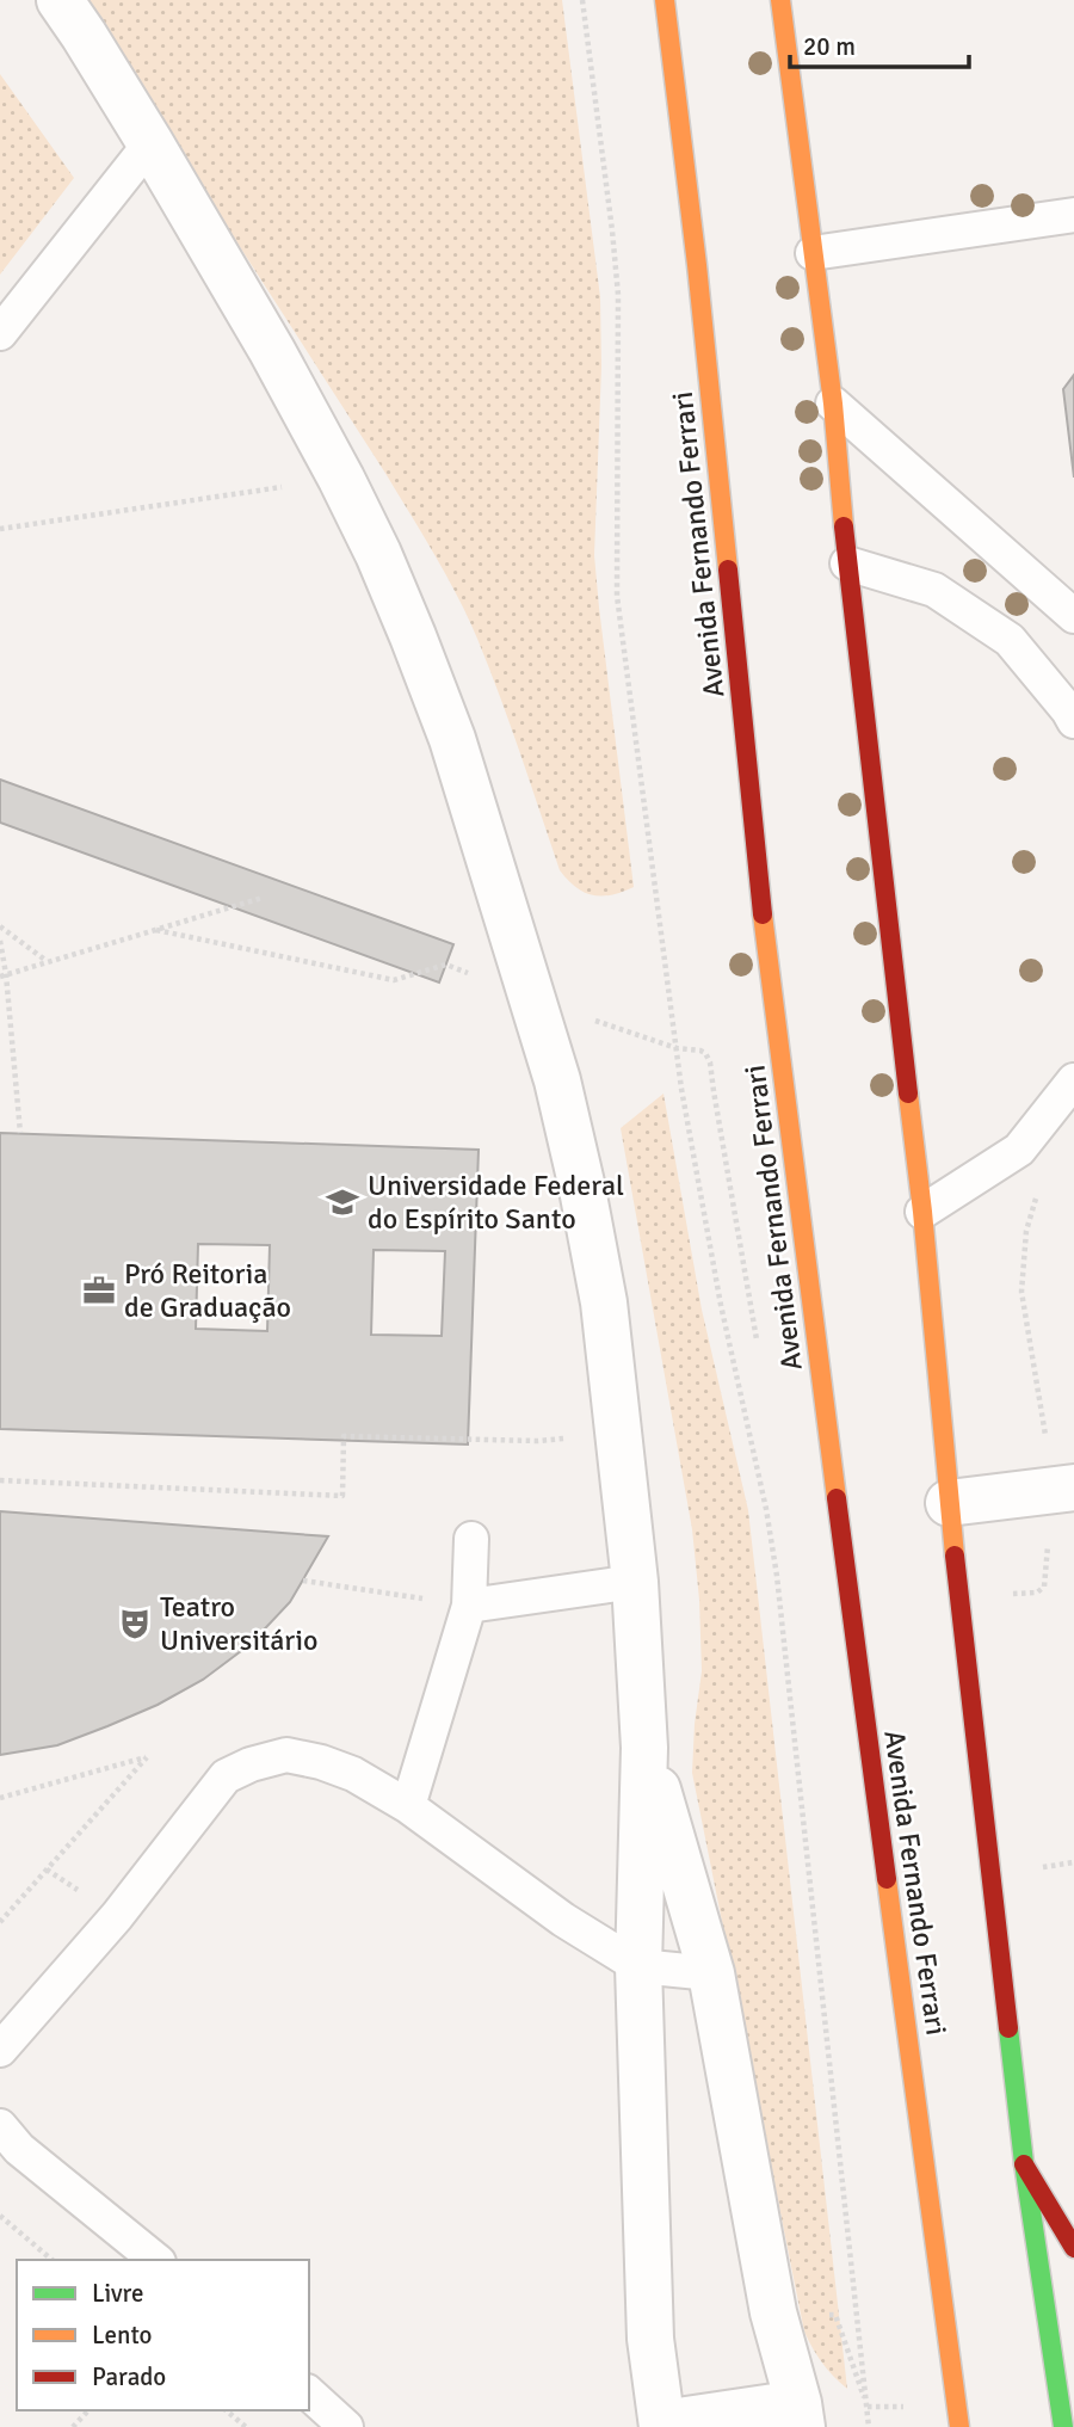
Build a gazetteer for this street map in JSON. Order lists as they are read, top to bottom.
{
  "streets": {
    "main road": ["Avenida Fernando Ferrari"]
  },
  "places": {
    "school or university": ["Universidade Federal do Espírito Santo"],
    "office": ["Pró Reitoria de Graduação"],
    "theatre": ["Teatro Universitário"]
  },
  "legend": ["Livre", "Lento", "Parado"],
  "scale_bar": "20 m"
}
